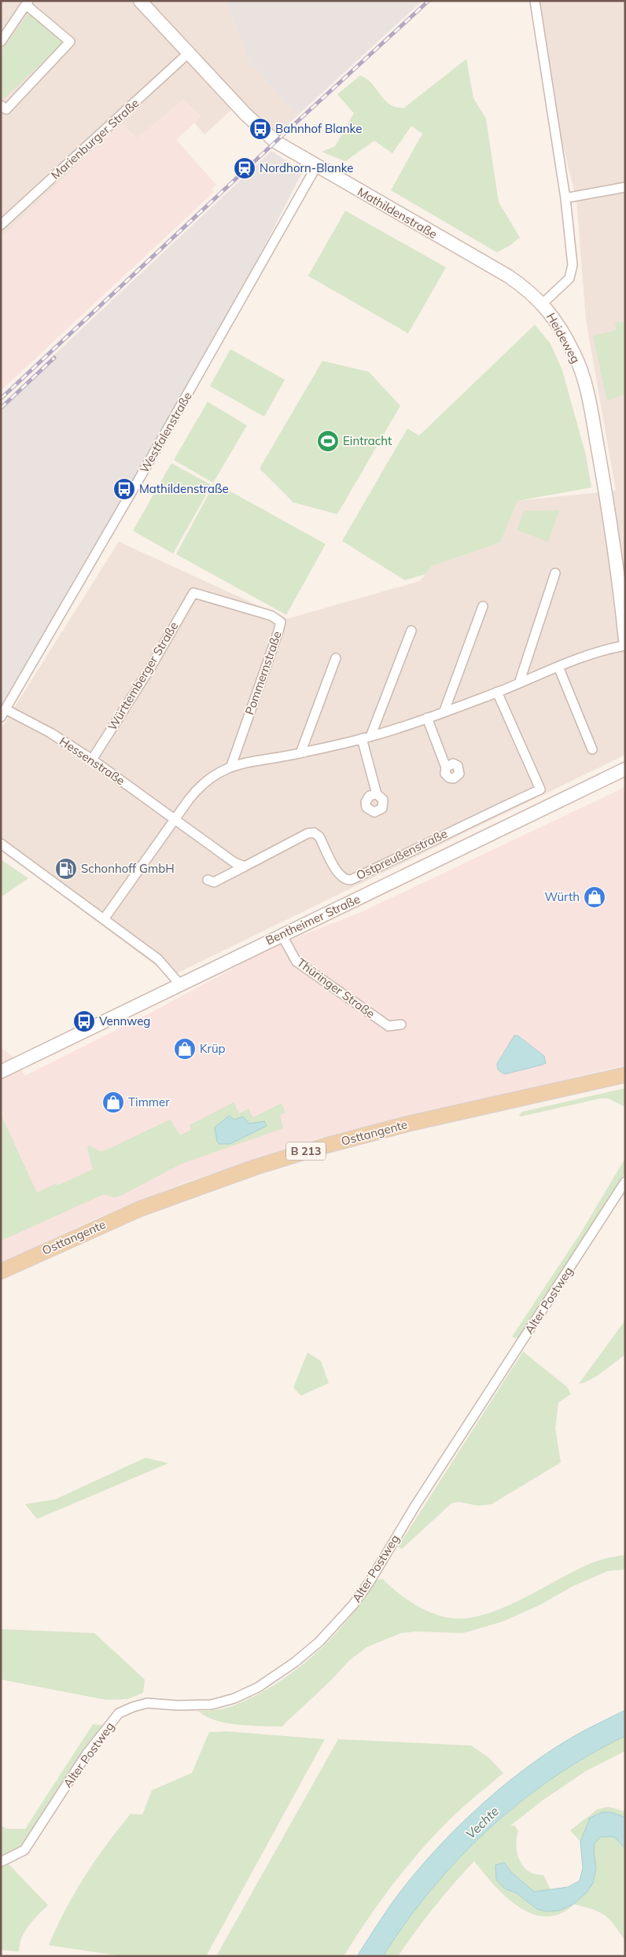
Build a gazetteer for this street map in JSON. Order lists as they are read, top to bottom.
{
  "streets": {
    "main road": ["Osttangente", "B 213"],
    "street": [
      "Marienburger Straße",
      "Mathildenstraße",
      "Heideweg",
      "Westfalenstraße",
      "Pommernstraße",
      "Württemberger Straße",
      "Hessenstraße",
      "Ostpreußenstraße",
      "Bentheimer Straße",
      "Thüringer Straße",
      "Alter Postweg"
    ]
  },
  "crossings": [
    ["Marienburger Straße", "Mathildenstraße"],
    ["Mathildenstraße", "Heideweg"],
    ["Mathildenstraße", "Westfalenstraße"],
    ["Westfalenstraße", "Hessenstraße"],
    ["Pommernstraße", "Württemberger Straße"],
    ["Württemberger Straße", "Hessenstraße"],
    ["Bentheimer Straße", "Thüringer Straße"]
  ],
  "water": ["Vechte"],
  "places": {
    "bus stop": ["Bahnhof Blanke", "Mathildenstraße", "Vennweg"],
    "station": ["Nordhorn-Blanke"],
    "sports": ["Eintracht"],
    "fuel station": ["Schonhoff GmbH"],
    "shop": ["Würth", "Krüp", "Timmer"]
  }
}
